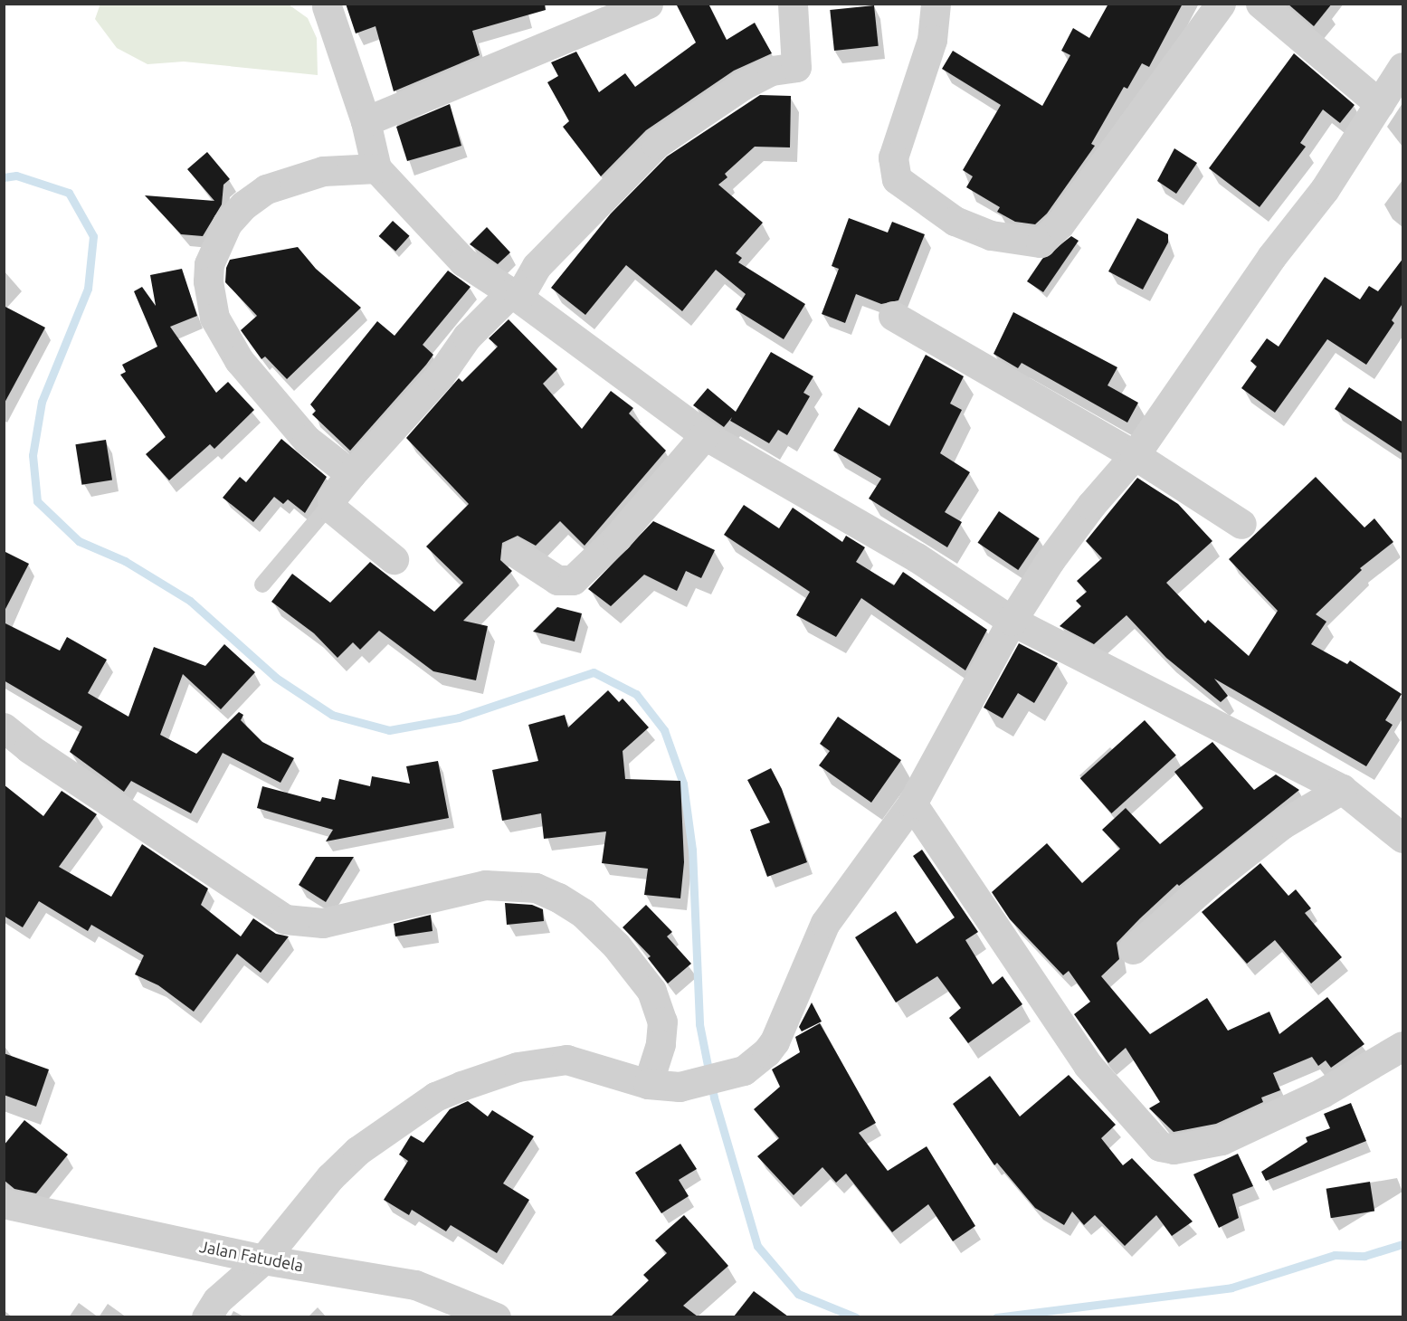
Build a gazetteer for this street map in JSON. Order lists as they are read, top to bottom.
{
  "streets": {
    "street": ["Jalan Fatudela"]
  }
}
